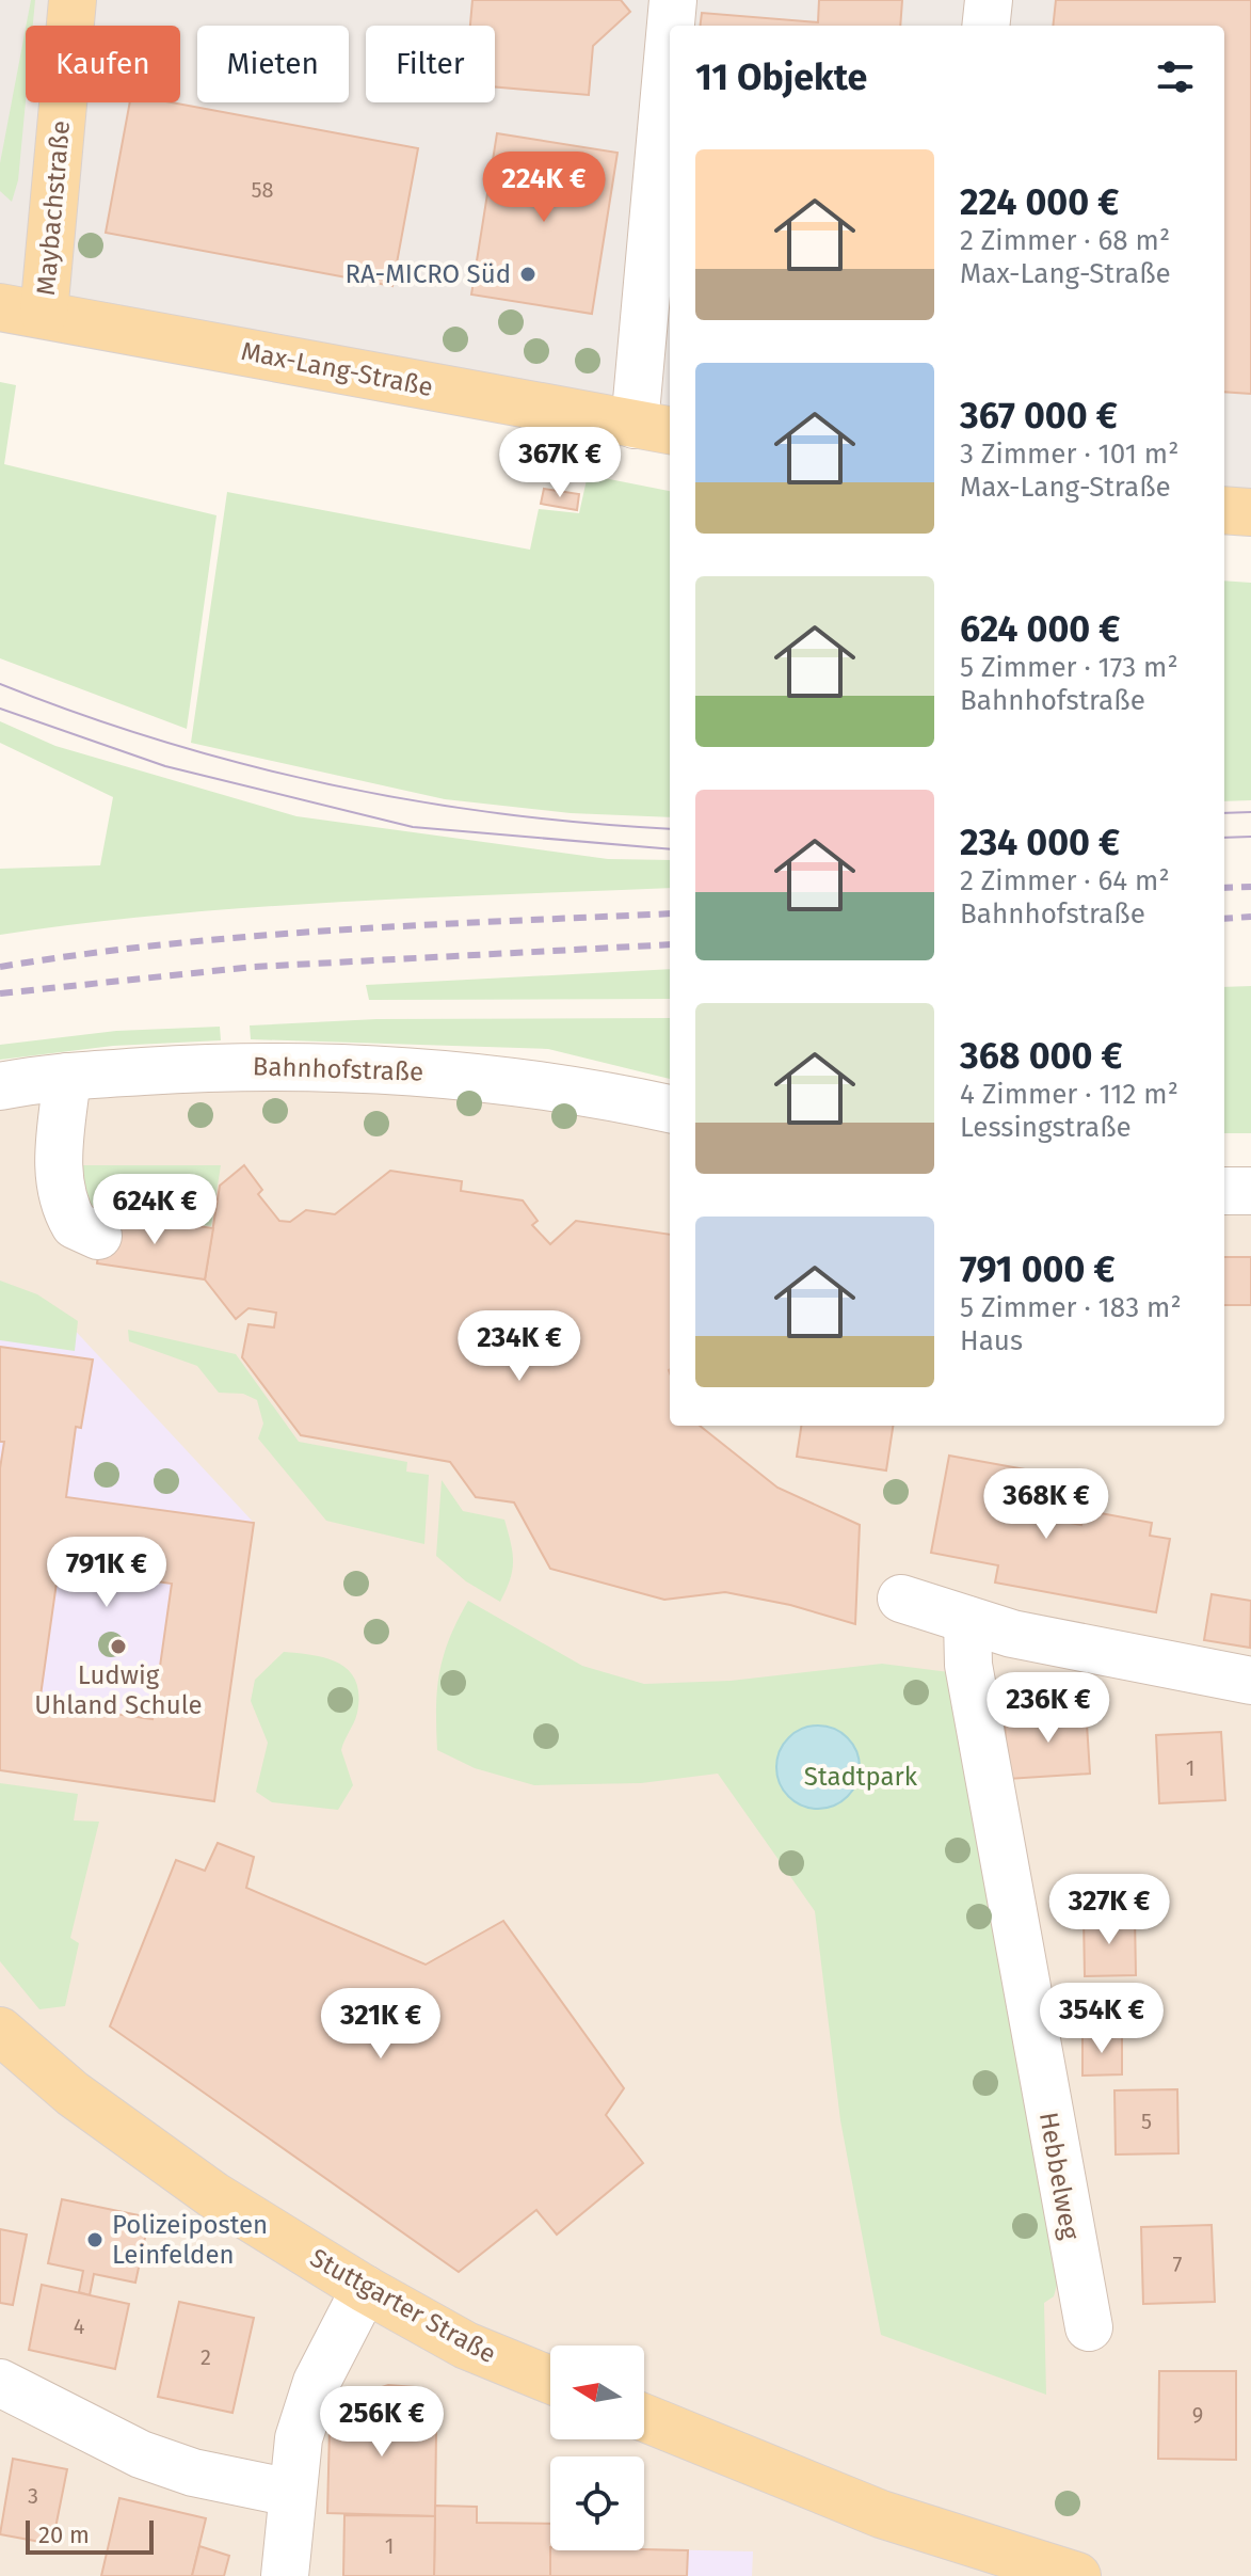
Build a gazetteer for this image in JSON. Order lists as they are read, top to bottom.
{
  "streets": {
    "main road": ["Maybachstraße", "Max-Lang-Straße", "Stuttgarter Straße"],
    "street": ["Bahnhofstraße", "Hebbelweg"]
  },
  "crossings": [
    ["Maybachstraße", "Max-Lang-Straße"]
  ],
  "parks": ["Stadtpark"],
  "places": ["RA-MICRO Süd", "Ludwig Uhland Schule", "Polizeiposten Leinfelden"],
  "house_numbers": [
    "58",
    "1",
    "5",
    "7",
    "4",
    "2",
    "9",
    "3",
    "1"
  ],
  "scale_bar": "20 m",
  "north": "left",
  "page": {
    "chip": ["Kaufen", "Mieten", "Filter"],
    "heading": "11 Objekte",
    "list": [
      {
        "name": "224 000 €",
        "note": "2 Zimmer · 68 m² · Max-Lang-Straße"
      },
      {
        "name": "367 000 €",
        "note": "3 Zimmer · 101 m² · Max-Lang-Straße"
      },
      {
        "name": "624 000 €",
        "note": "5 Zimmer · 173 m² · Bahnhofstraße"
      },
      {
        "name": "234 000 €",
        "note": "2 Zimmer · 64 m² · Bahnhofstraße"
      },
      {
        "name": "368 000 €",
        "note": "4 Zimmer · 112 m² · Lessingstraße"
      },
      {
        "name": "791 000 €",
        "note": "5 Zimmer · 183 m² · Haus"
      }
    ],
    "price": [
      "224K €",
      "367K €",
      "624K €",
      "234K €",
      "368K €",
      "791K €",
      "236K €",
      "327K €",
      "354K €",
      "321K €",
      "256K €"
    ],
    "scale": "20 m"
  }
}
